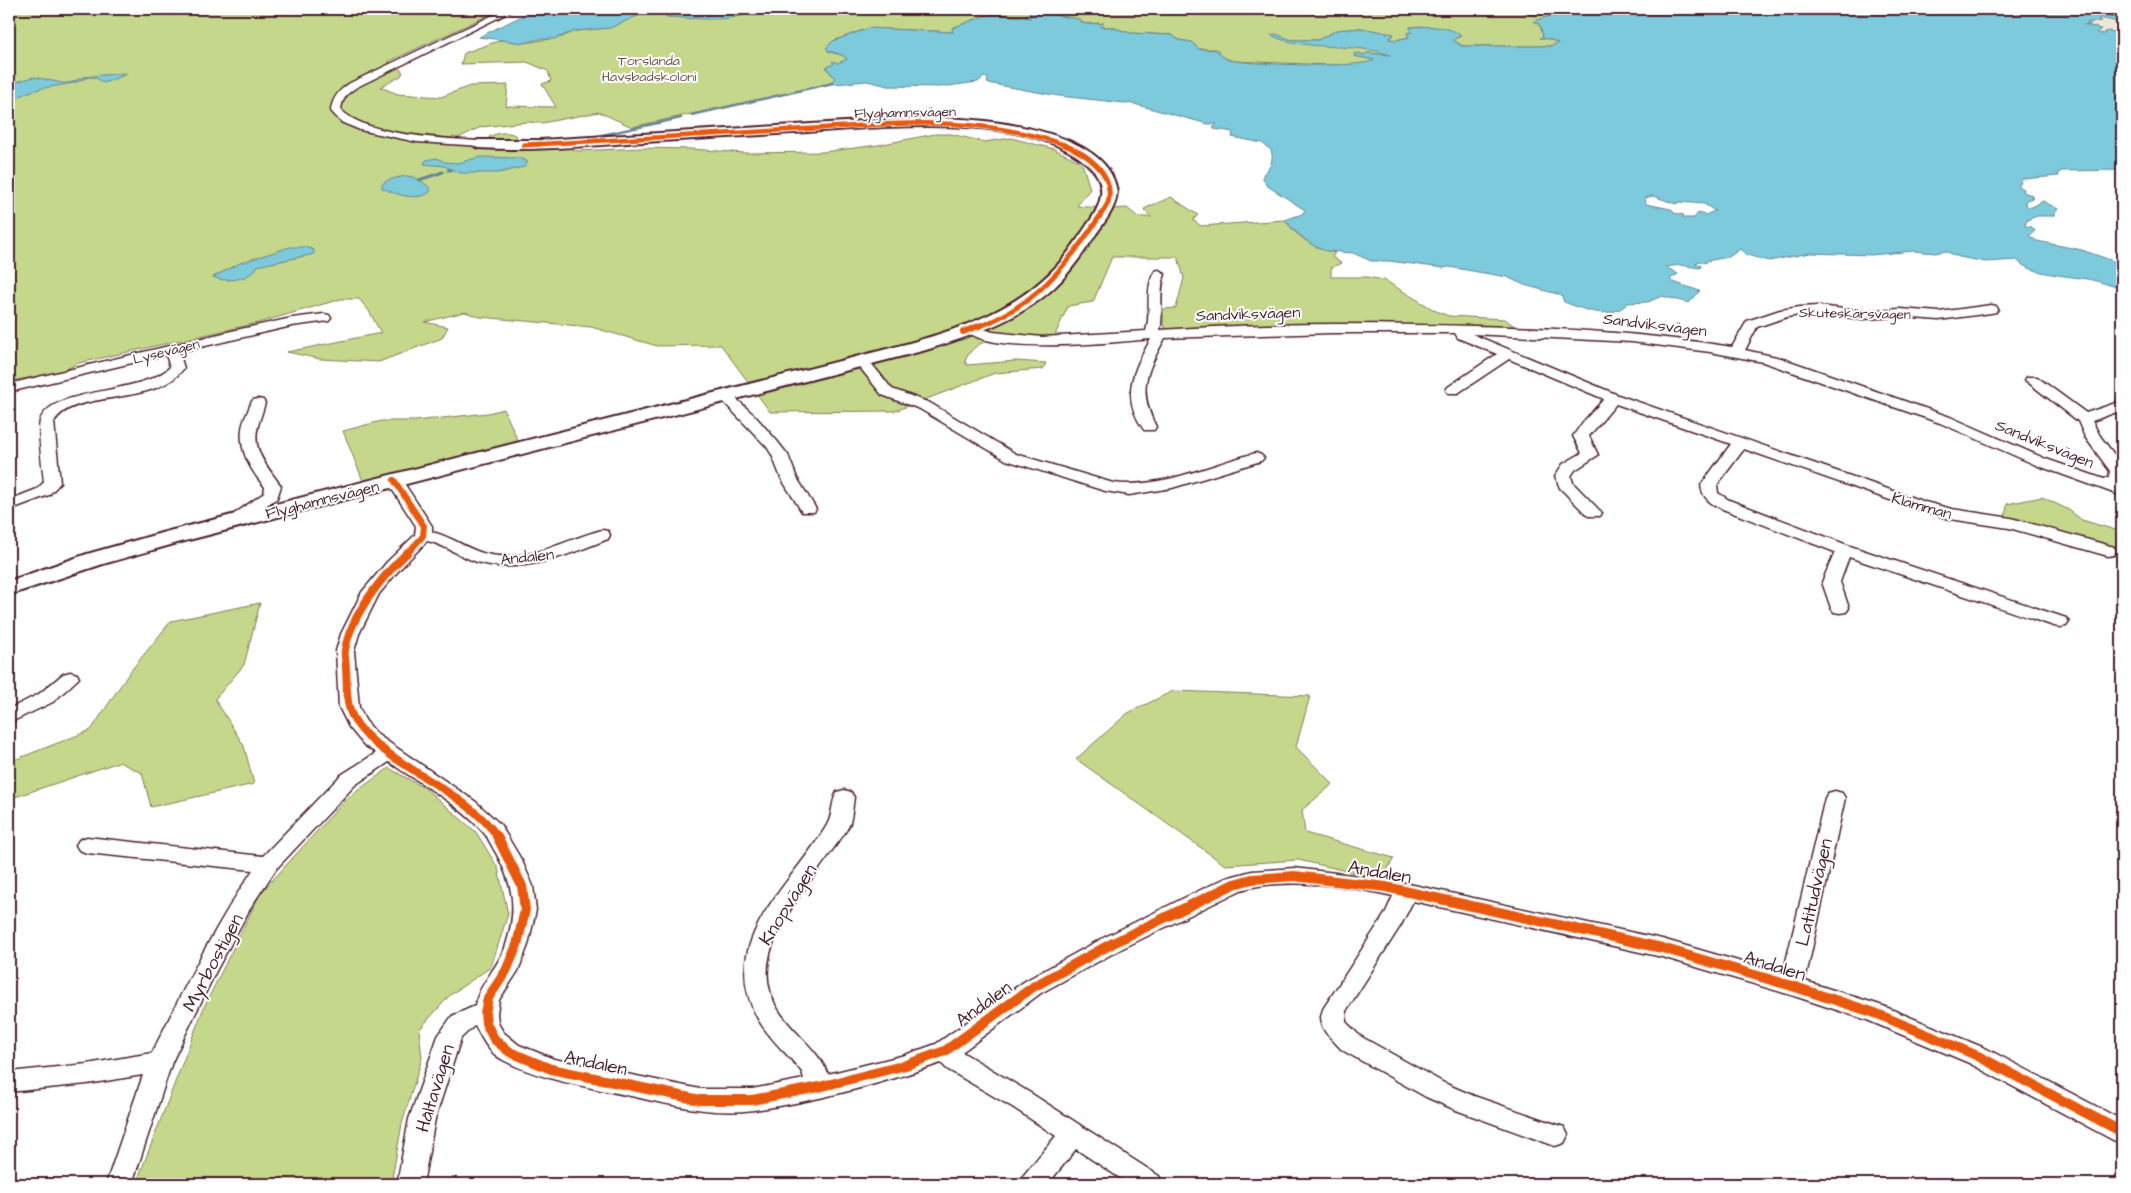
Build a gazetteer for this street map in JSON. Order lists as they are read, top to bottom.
{
  "streets": {
    "street": [
      "Flyghamnsvägen",
      "Sandviksvägen",
      "Skuteskärsvägen",
      "Lysevägen",
      "Klämman",
      "Andalen",
      "Latitudvägen",
      "Knopvägen",
      "Myrbostigen",
      "Håltavägen"
    ]
  },
  "crossings": [
    ["Flyghamnsvägen", "Sandviksvägen"],
    ["Sandviksvägen", "Skuteskärsvägen"],
    ["Sandviksvägen", "Klämman"],
    ["Andalen", "Latitudvägen"],
    ["Andalen", "Knopvägen"],
    ["Andalen", "Håltavägen"]
  ],
  "parks": ["Torslanda Havsbadskoloni"]
}
